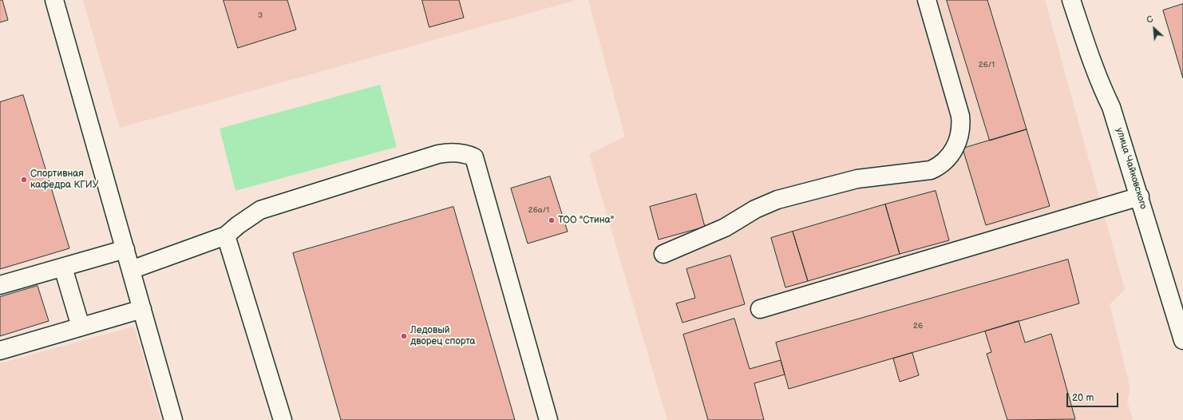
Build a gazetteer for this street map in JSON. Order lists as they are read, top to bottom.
{
  "streets": {
    "street": ["улица Чайковского"]
  },
  "places": ["Спортивная кафедра КГИУ", "ТОО \"Стина\"", "Ледовый дворец спорта"],
  "house_numbers": [
    "3",
    "26/1",
    "26а/1",
    "26"
  ],
  "scale_bar": "20 m",
  "north": "top left"
}
